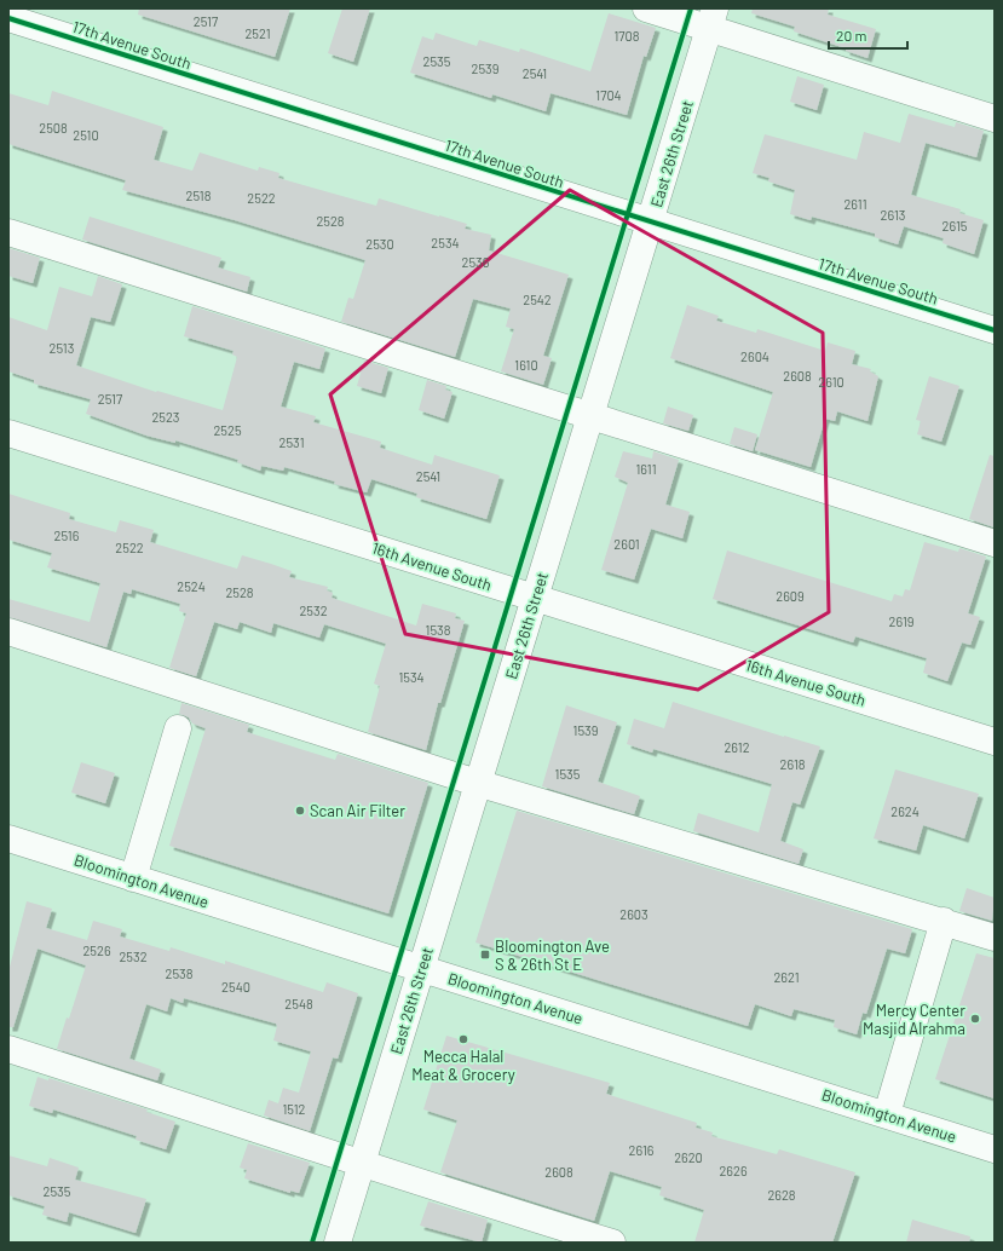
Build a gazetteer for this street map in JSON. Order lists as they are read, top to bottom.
{
  "streets": {
    "street": [
      "17th Avenue South",
      "East 26th Street",
      "16th Avenue South",
      "Bloomington Avenue"
    ]
  },
  "crossings": [
    ["17th Avenue South", "East 26th Street"],
    ["East 26th Street", "16th Avenue South"],
    ["East 26th Street", "Bloomington Avenue"]
  ],
  "places": {
    "other": ["Scan Air Filter", "Mercy Center Masjid Alrahma", "Mecca Halal Meat & Grocery"],
    "transit": ["Bloomington Ave S & 26th St E"]
  },
  "house_numbers": [
    "2517",
    "2521",
    "1708",
    "2535",
    "2539",
    "2541",
    "1704",
    "2508",
    "2510",
    "2518",
    "2522",
    "2611",
    "2613",
    "2528",
    "2615",
    "2534",
    "2530",
    "2536",
    "2542",
    "2513",
    "2604",
    "1610",
    "2608",
    "2610",
    "2517",
    "2523",
    "2525",
    "2531",
    "1611",
    "2541",
    "2516",
    "2601",
    "2522",
    "2524",
    "2528",
    "2609",
    "2532",
    "2619",
    "1538",
    "1534",
    "1539",
    "2612",
    "2618",
    "1535",
    "2624",
    "2603",
    "2526",
    "2532",
    "2538",
    "2621",
    "2540",
    "2548",
    "1512",
    "2616",
    "2620",
    "2626",
    "2608",
    "2535",
    "2628"
  ],
  "scale_bar": "20 m"
}
